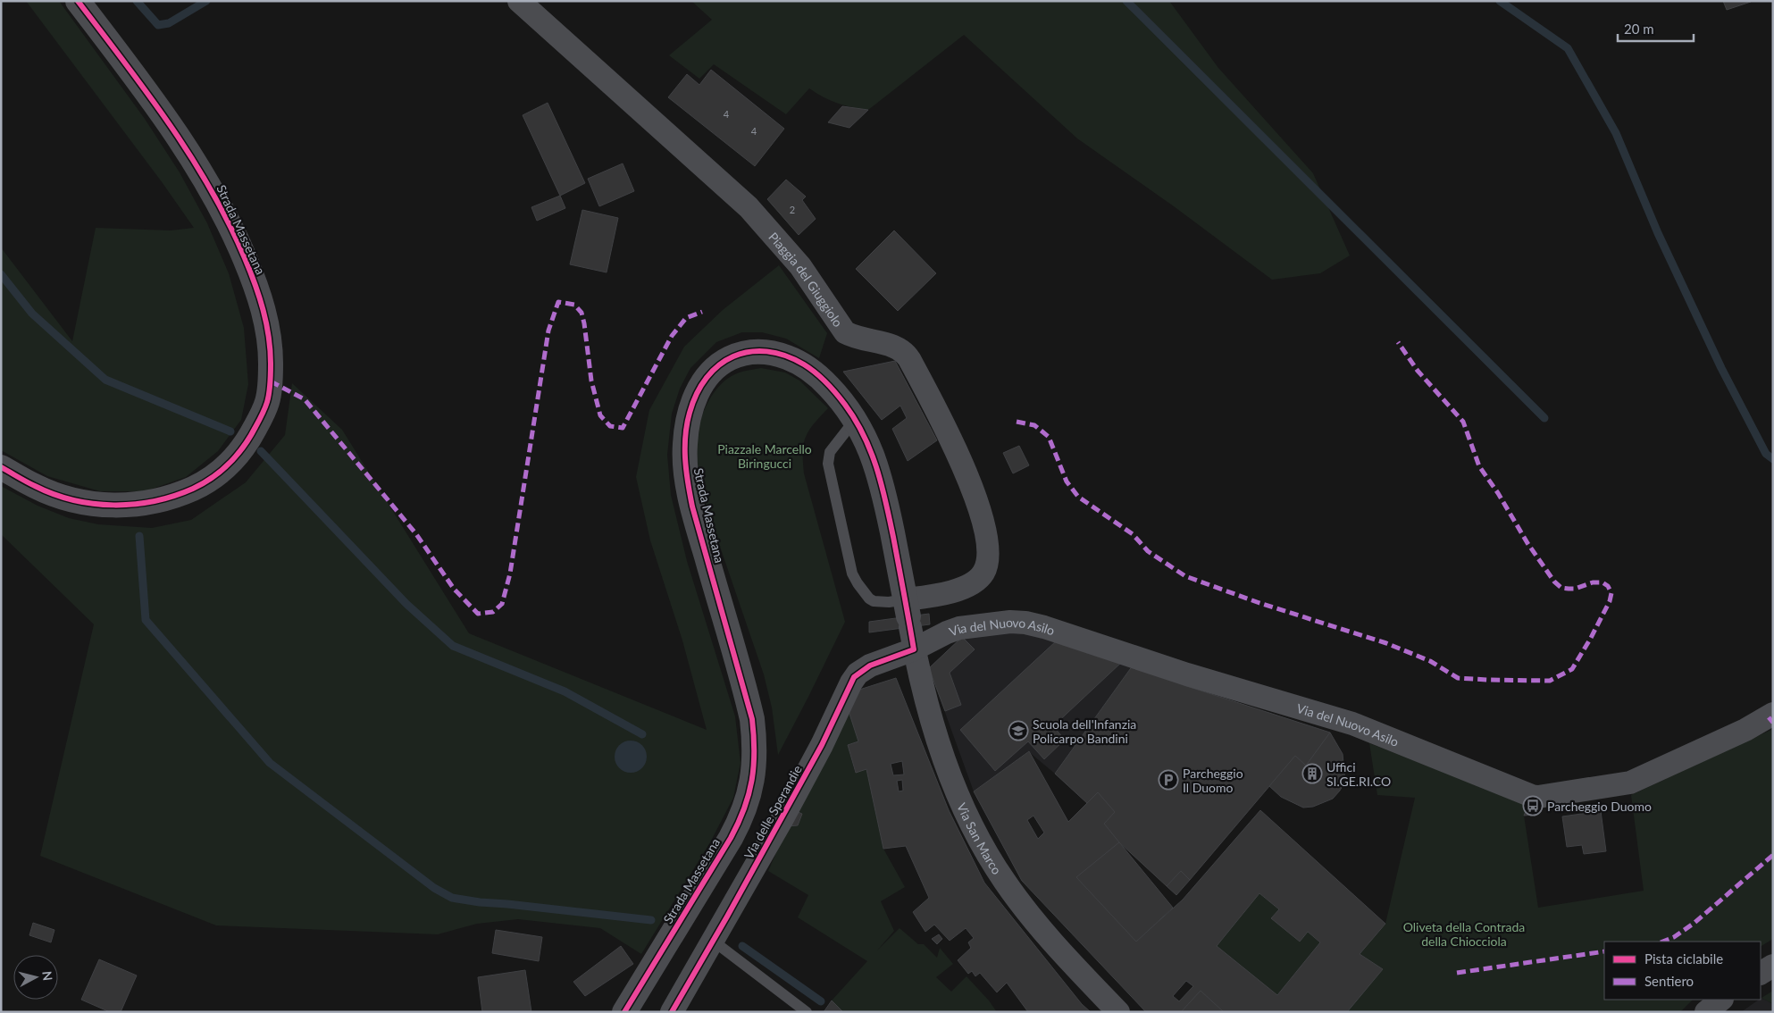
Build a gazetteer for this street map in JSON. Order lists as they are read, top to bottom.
{
  "streets": {
    "street": [
      "Strada Massetana",
      "Piaggia del Giuggiolo",
      "Via del Nuovo Asilo",
      "Via delle Sperandie",
      "Via San Marco"
    ]
  },
  "crossings": [
    ["Strada Massetana", "Piaggia del Giuggiolo"],
    ["Strada Massetana", "Via San Marco"],
    ["Piaggia del Giuggiolo", "Via San Marco"],
    ["Via del Nuovo Asilo", "Via delle Sperandie"],
    ["Via del Nuovo Asilo", "Via San Marco"],
    ["Via delle Sperandie", "Via San Marco"]
  ],
  "parks": ["Piazzale Marcello Biringucci", "Oliveta della Contrada della Chiocciola"],
  "places": {
    "school or university": ["Scuola dell'Infanzia Policarpo Bandini"],
    "building": ["Uffici SI.GE.RI.CO"],
    "parking": ["Parcheggio Il Duomo"],
    "bus stop": ["Parcheggio Duomo"]
  },
  "house_numbers": ["4", "4", "2"],
  "legend": ["Pista ciclabile", "Sentiero"],
  "scale_bar": "20 m",
  "north": "right"
}
